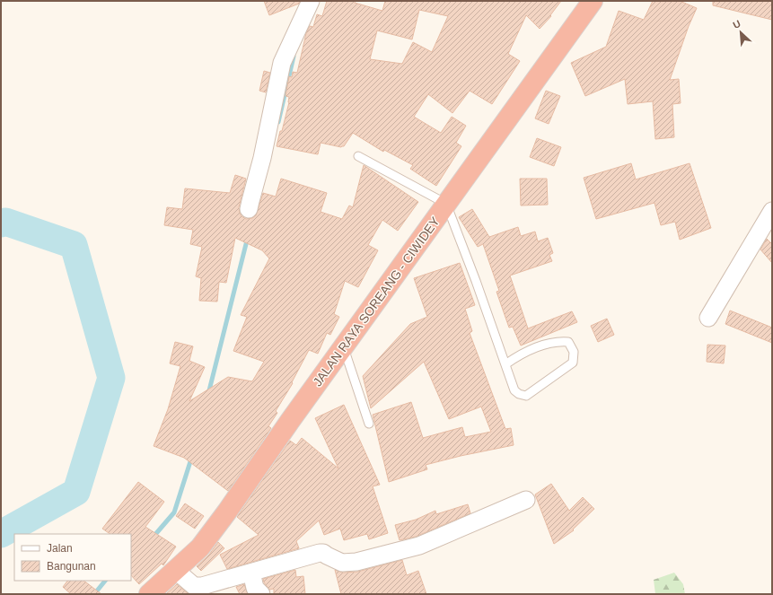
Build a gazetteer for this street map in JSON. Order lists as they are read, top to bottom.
{
  "streets": {
    "highway": ["JALAN RAYA SOREANG - CIWIDEY"]
  },
  "legend": ["Jalan", "Bangunan"],
  "north": "top left"
}
